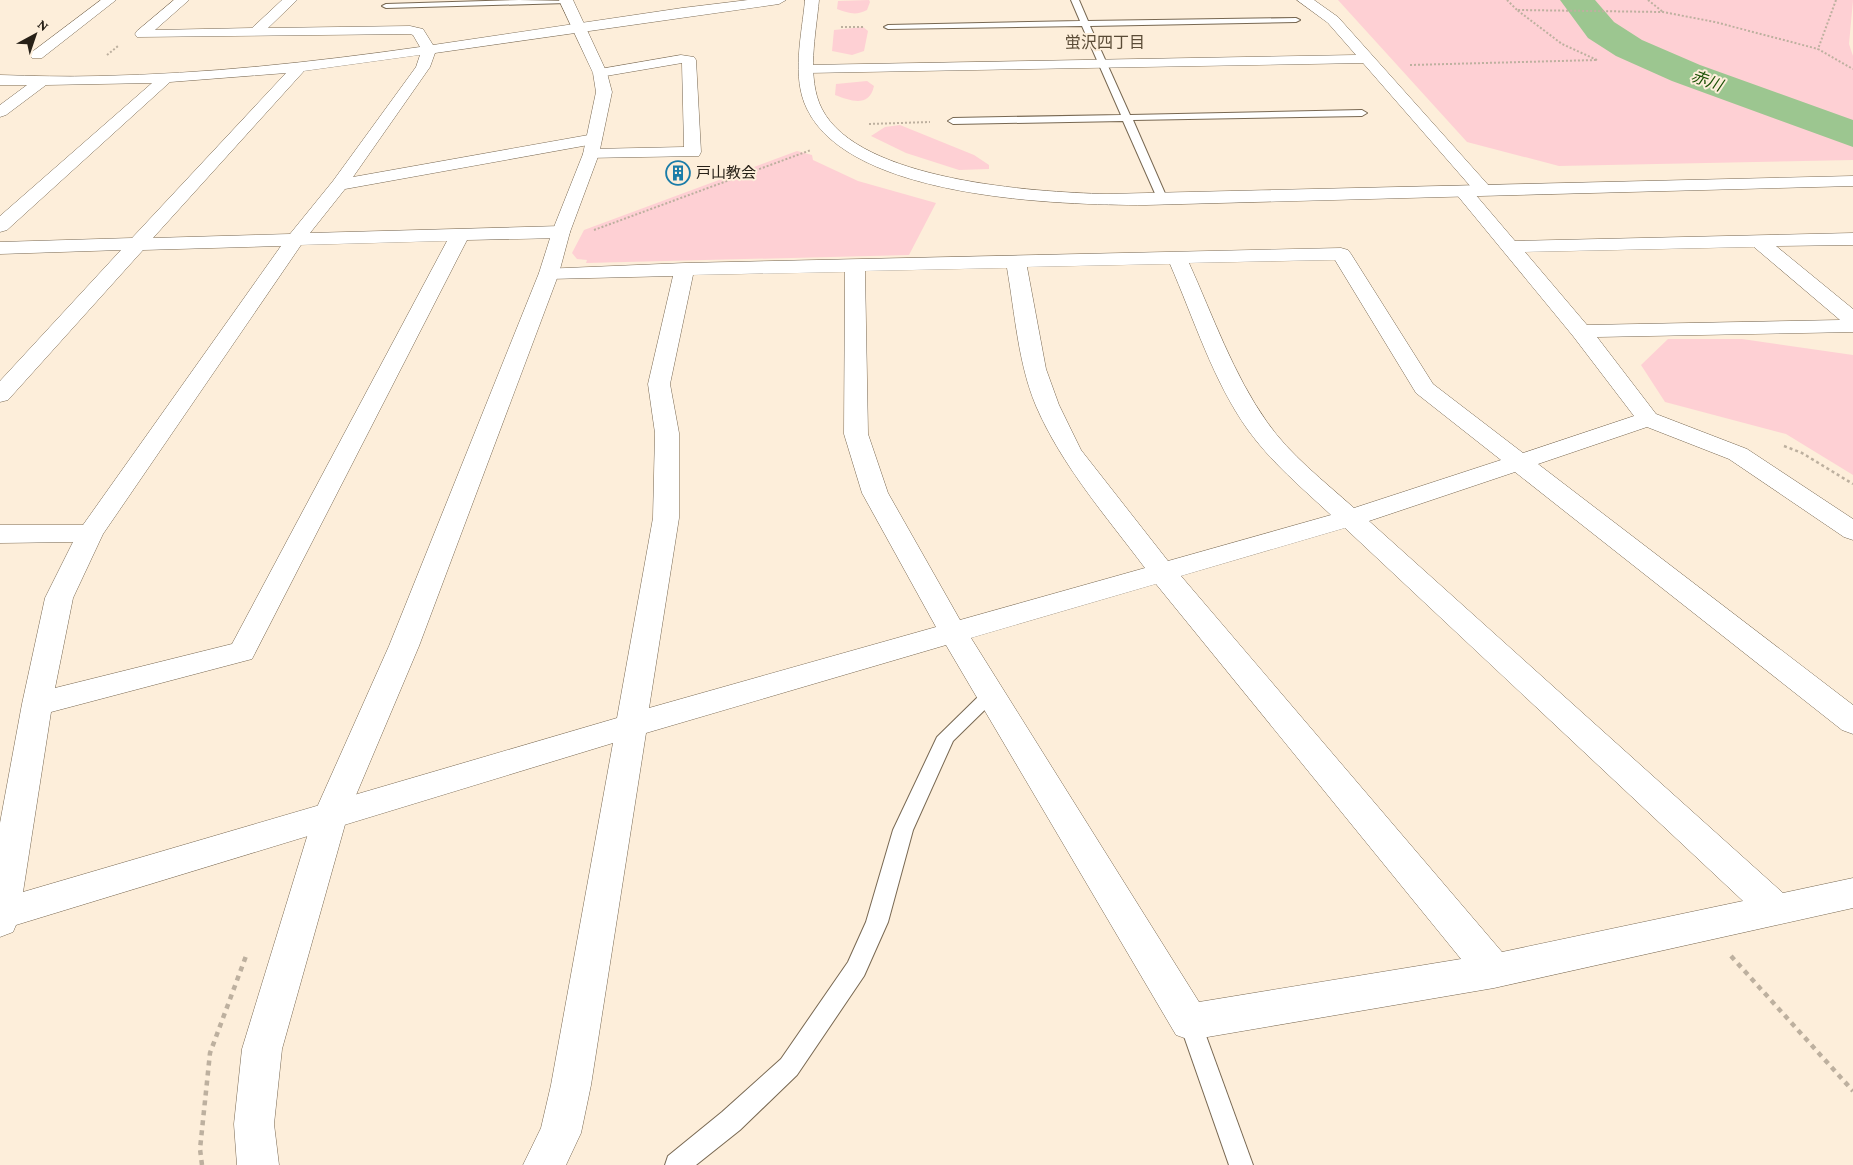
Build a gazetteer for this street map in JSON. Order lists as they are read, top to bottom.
{
  "districts": ["蛍沢四丁目"],
  "water": ["赤川"],
  "places": {
    "building": ["戸山教会"]
  },
  "north": "top right"
}
